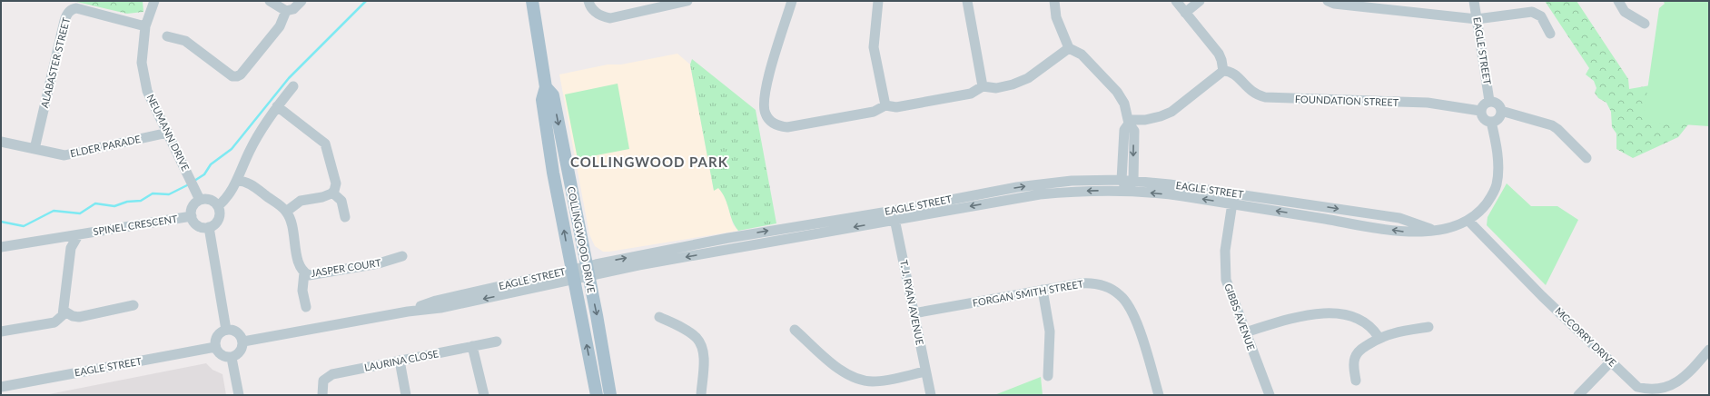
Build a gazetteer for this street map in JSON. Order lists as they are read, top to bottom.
{
  "streets": {
    "main road": ["COLLINGWOOD DRIVE"],
    "street": [
      "EAGLE STREET",
      "ALABASTER STREET",
      "FOUNDATION STREET",
      "NEUMANN DRIVE",
      "ELDER PARADE",
      "SPINEL CRESCENT",
      "JASPER COURT",
      "FORGAN SMITH STREET",
      "T. J. RYAN AVENUE",
      "GIBBS AVENUE",
      "MCCORRY DRIVE",
      "LAURINA CLOSE"
    ]
  },
  "crossings": [
    ["EAGLE STREET", "FOUNDATION STREET"],
    ["EAGLE STREET", "COLLINGWOOD DRIVE"],
    ["EAGLE STREET", "T. J. RYAN AVENUE"],
    ["EAGLE STREET", "GIBBS AVENUE"],
    ["EAGLE STREET", "MCCORRY DRIVE"],
    ["ALABASTER STREET", "NEUMANN DRIVE"],
    ["ALABASTER STREET", "ELDER PARADE"],
    ["NEUMANN DRIVE", "ELDER PARADE"],
    ["NEUMANN DRIVE", "SPINEL CRESCENT"],
    ["FORGAN SMITH STREET", "T. J. RYAN AVENUE"]
  ],
  "districts": ["COLLINGWOOD PARK"]
}
